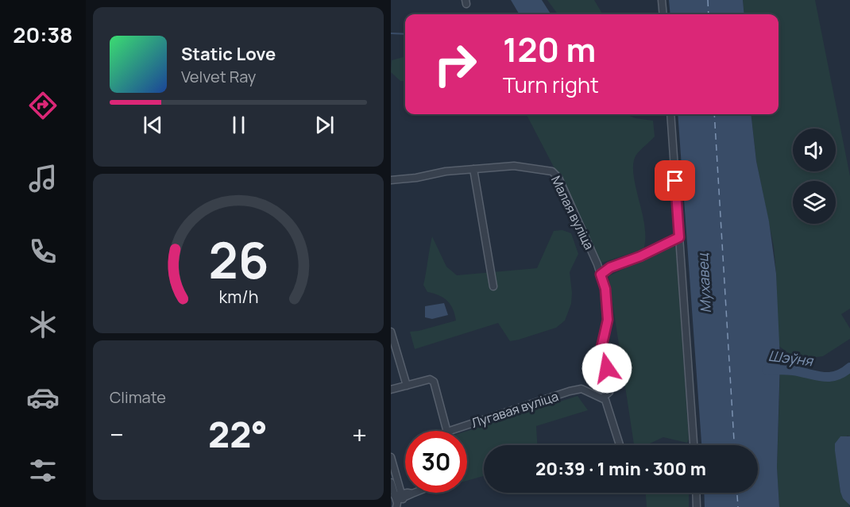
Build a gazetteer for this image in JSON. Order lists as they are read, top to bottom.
{
  "streets": {
    "street": ["Малая вуліца", "Лугавая вуліца"]
  },
  "water": ["Мухавец", "Шэўня"],
  "page": {
    "tabs": "20:38",
    "turn": ["120 m", "Turn right"],
    "song": ["Static Love", "Velvet Ray"],
    "tile": "Climate",
    "heat": ["−", "22°", "+"],
    "limit": "30",
    "trip": "20:39 · 1 min · 300 m",
    "gauge": ["26", "km/h"]
  }
}
